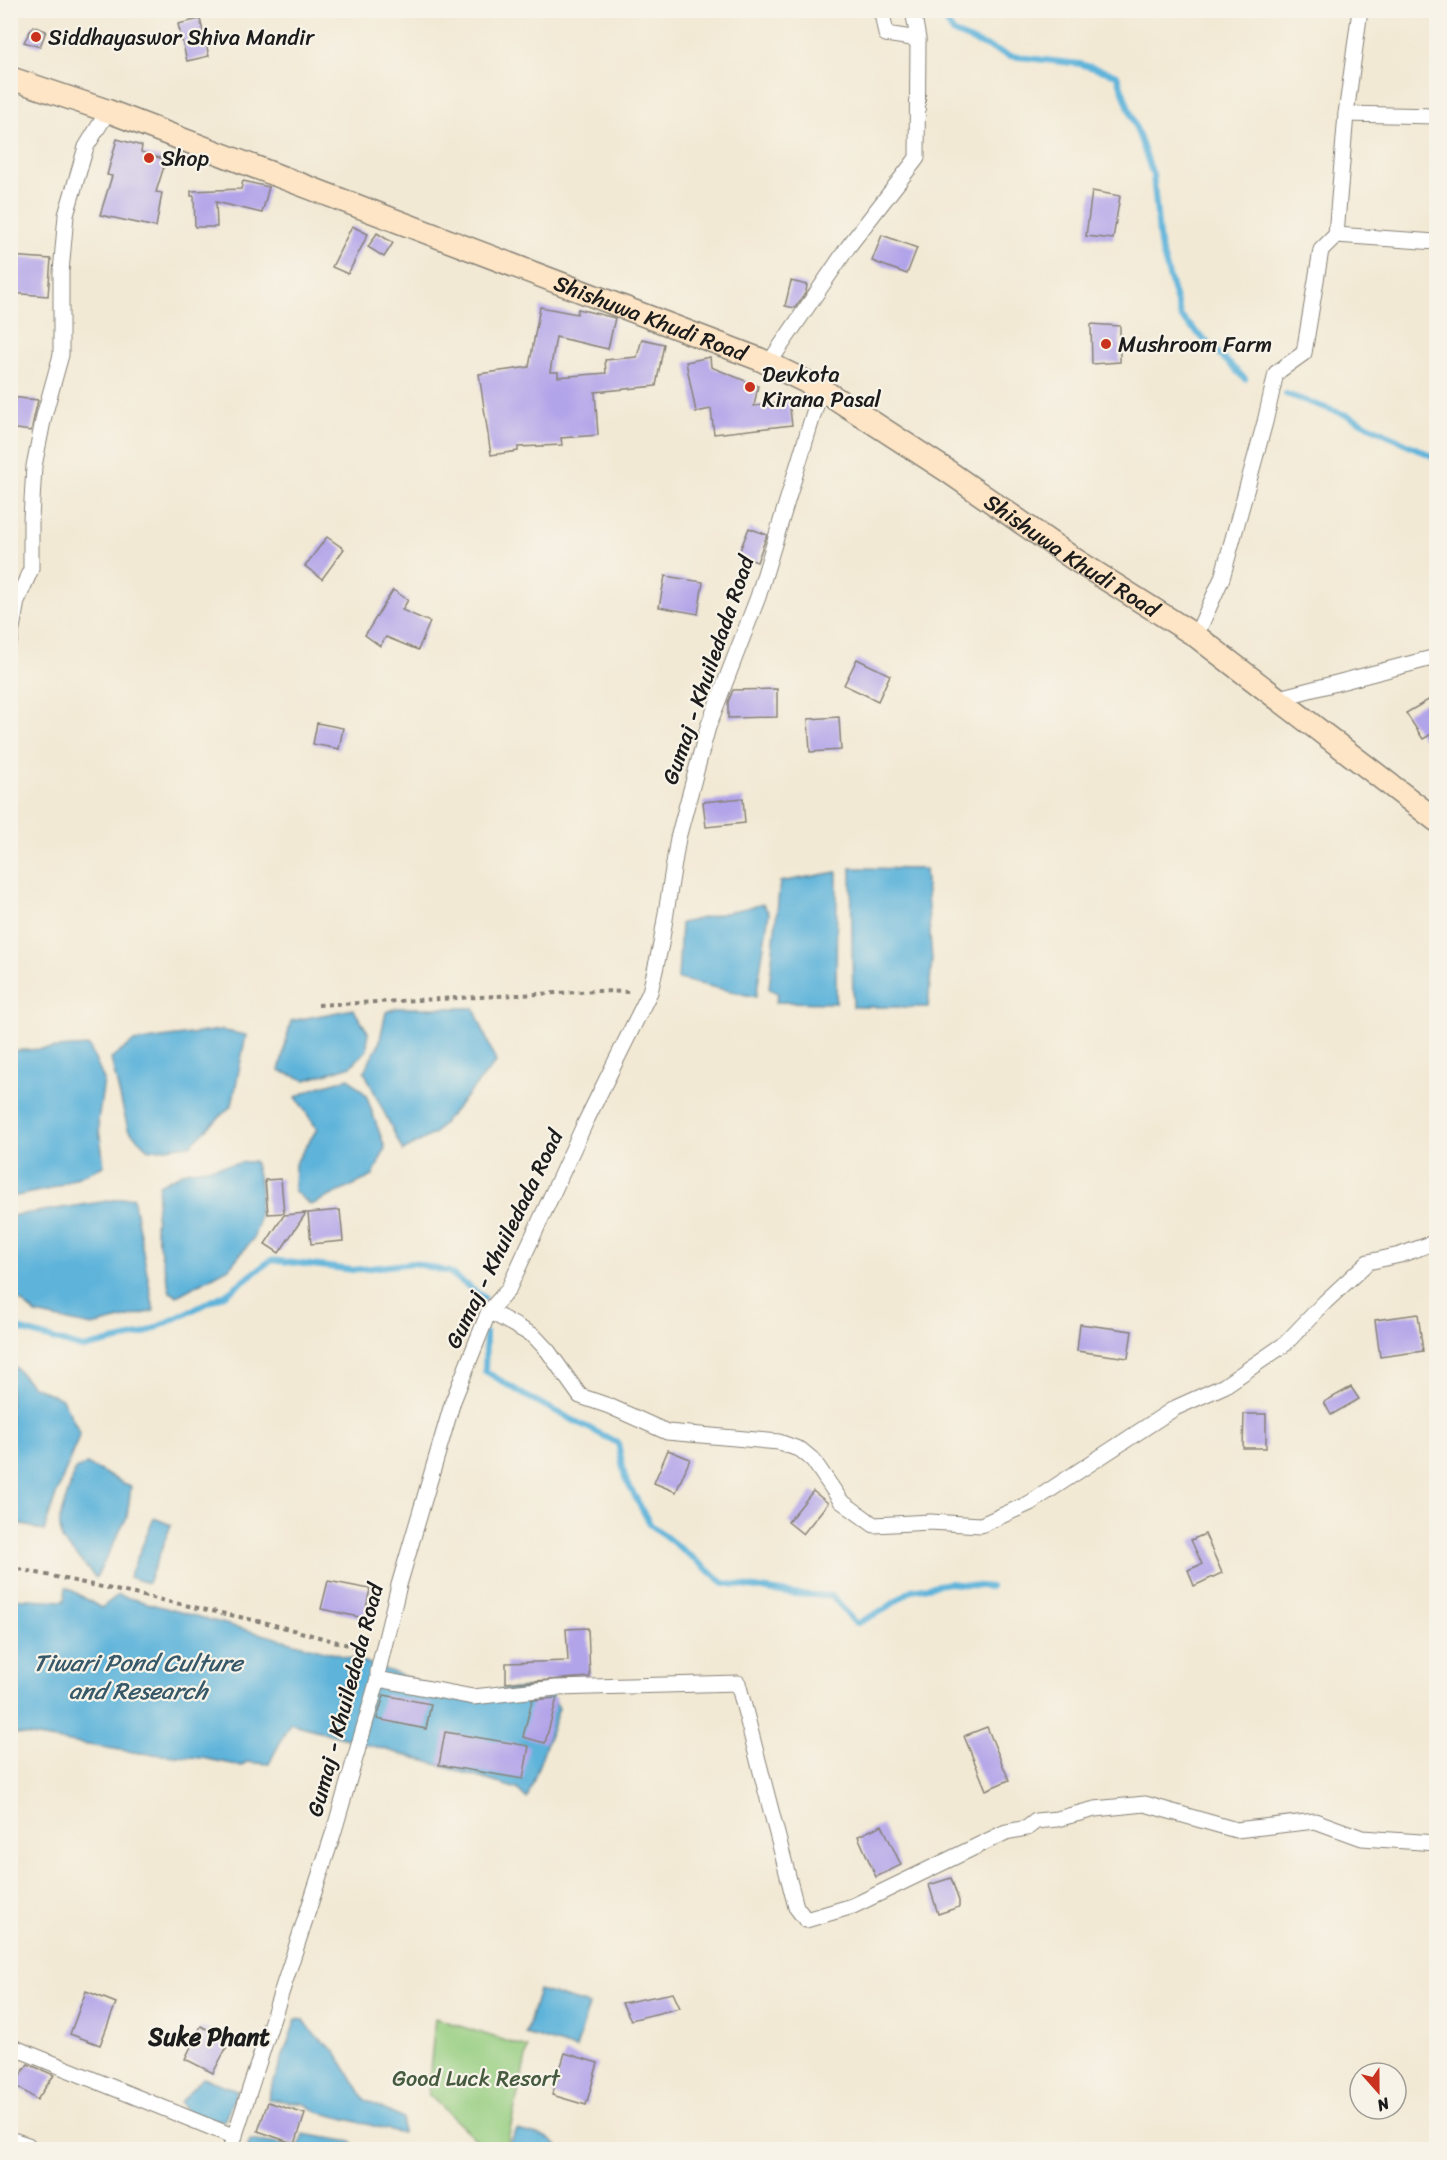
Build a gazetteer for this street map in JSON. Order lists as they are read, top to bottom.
{
  "streets": {
    "main road": ["Shishuwa Khudi Road"],
    "street": ["Gumaj - Khuiledada Road"]
  },
  "crossings": [
    ["Shishuwa Khudi Road", "Gumaj - Khuiledada Road"]
  ],
  "districts": ["Suke Phant"],
  "water": ["Tiwari Pond Culture and Research"],
  "parks": ["Good Luck Resort"],
  "places": [
    "Siddhayaswor Shiva Mandir",
    "Shop",
    "Mushroom Farm",
    "Devkota Kirana Pasal"
  ],
  "north": "bottom"
}
